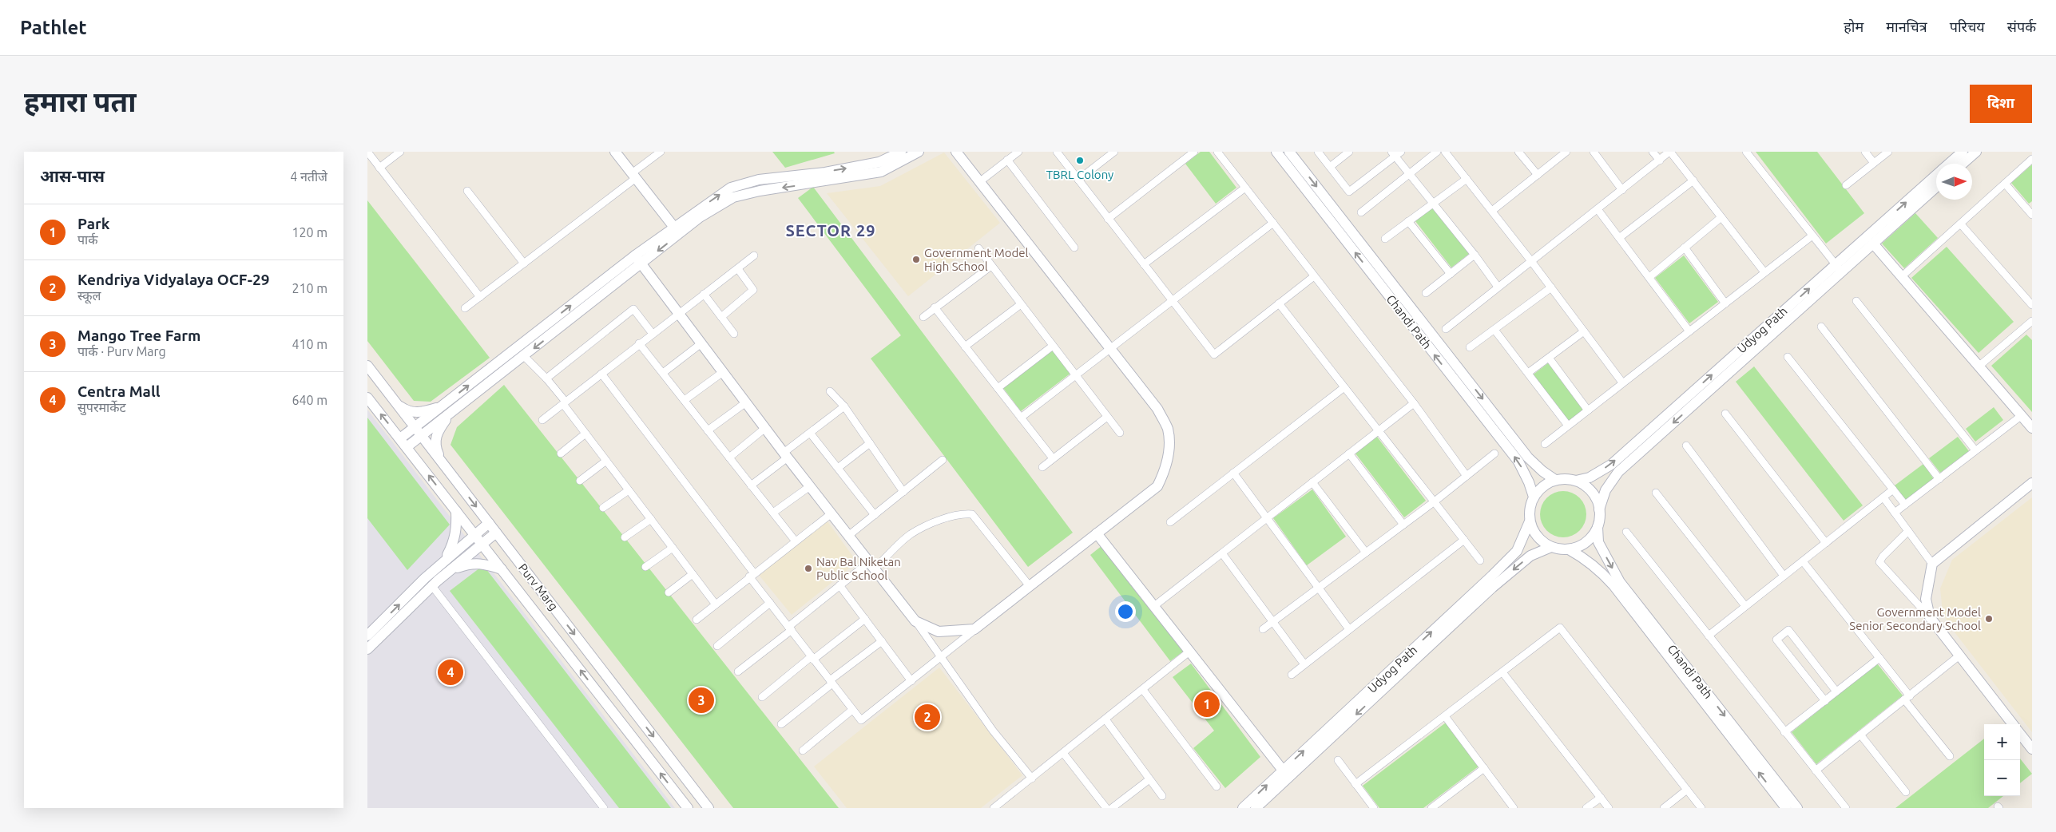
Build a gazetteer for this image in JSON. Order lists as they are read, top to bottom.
{
  "streets": {
    "main road": ["Chandi Path", "Udyog Path", "Purv Marg"]
  },
  "crossings": [
    ["Chandi Path", "Udyog Path"]
  ],
  "districts": ["SECTOR 29"],
  "places": [
    "TBRL Colony",
    "Government Model High School",
    "Nav Bal Niketan Public School",
    "Government Model Senior Secondary School"
  ],
  "north": "right",
  "page": {
    "header": "Pathlet",
    "nav": [
      "होम",
      "मानचित्र",
      "परिचय",
      "संपर्क"
    ],
    "buttons": "दिशा",
    "title": "हमारा पता",
    "heading": ["आस-पास", "4 नतीजे"],
    "list": [
      {
        "mark": "1",
        "name": "Park",
        "note": "पार्क",
        "value": "120 m"
      },
      {
        "mark": "2",
        "name": "Kendriya Vidyalaya OCF-29",
        "note": "स्कूल",
        "value": "210 m"
      },
      {
        "mark": "3",
        "name": "Mango Tree Farm",
        "note": "पार्क · Purv Marg",
        "value": "410 m"
      },
      {
        "mark": "4",
        "name": "Centra Mall",
        "note": "सुपरमार्केट",
        "value": "640 m"
      }
    ],
    "pins": [
      "4",
      "3",
      "1",
      "2"
    ],
    "map_buttons": ["+", "−"]
  }
}
